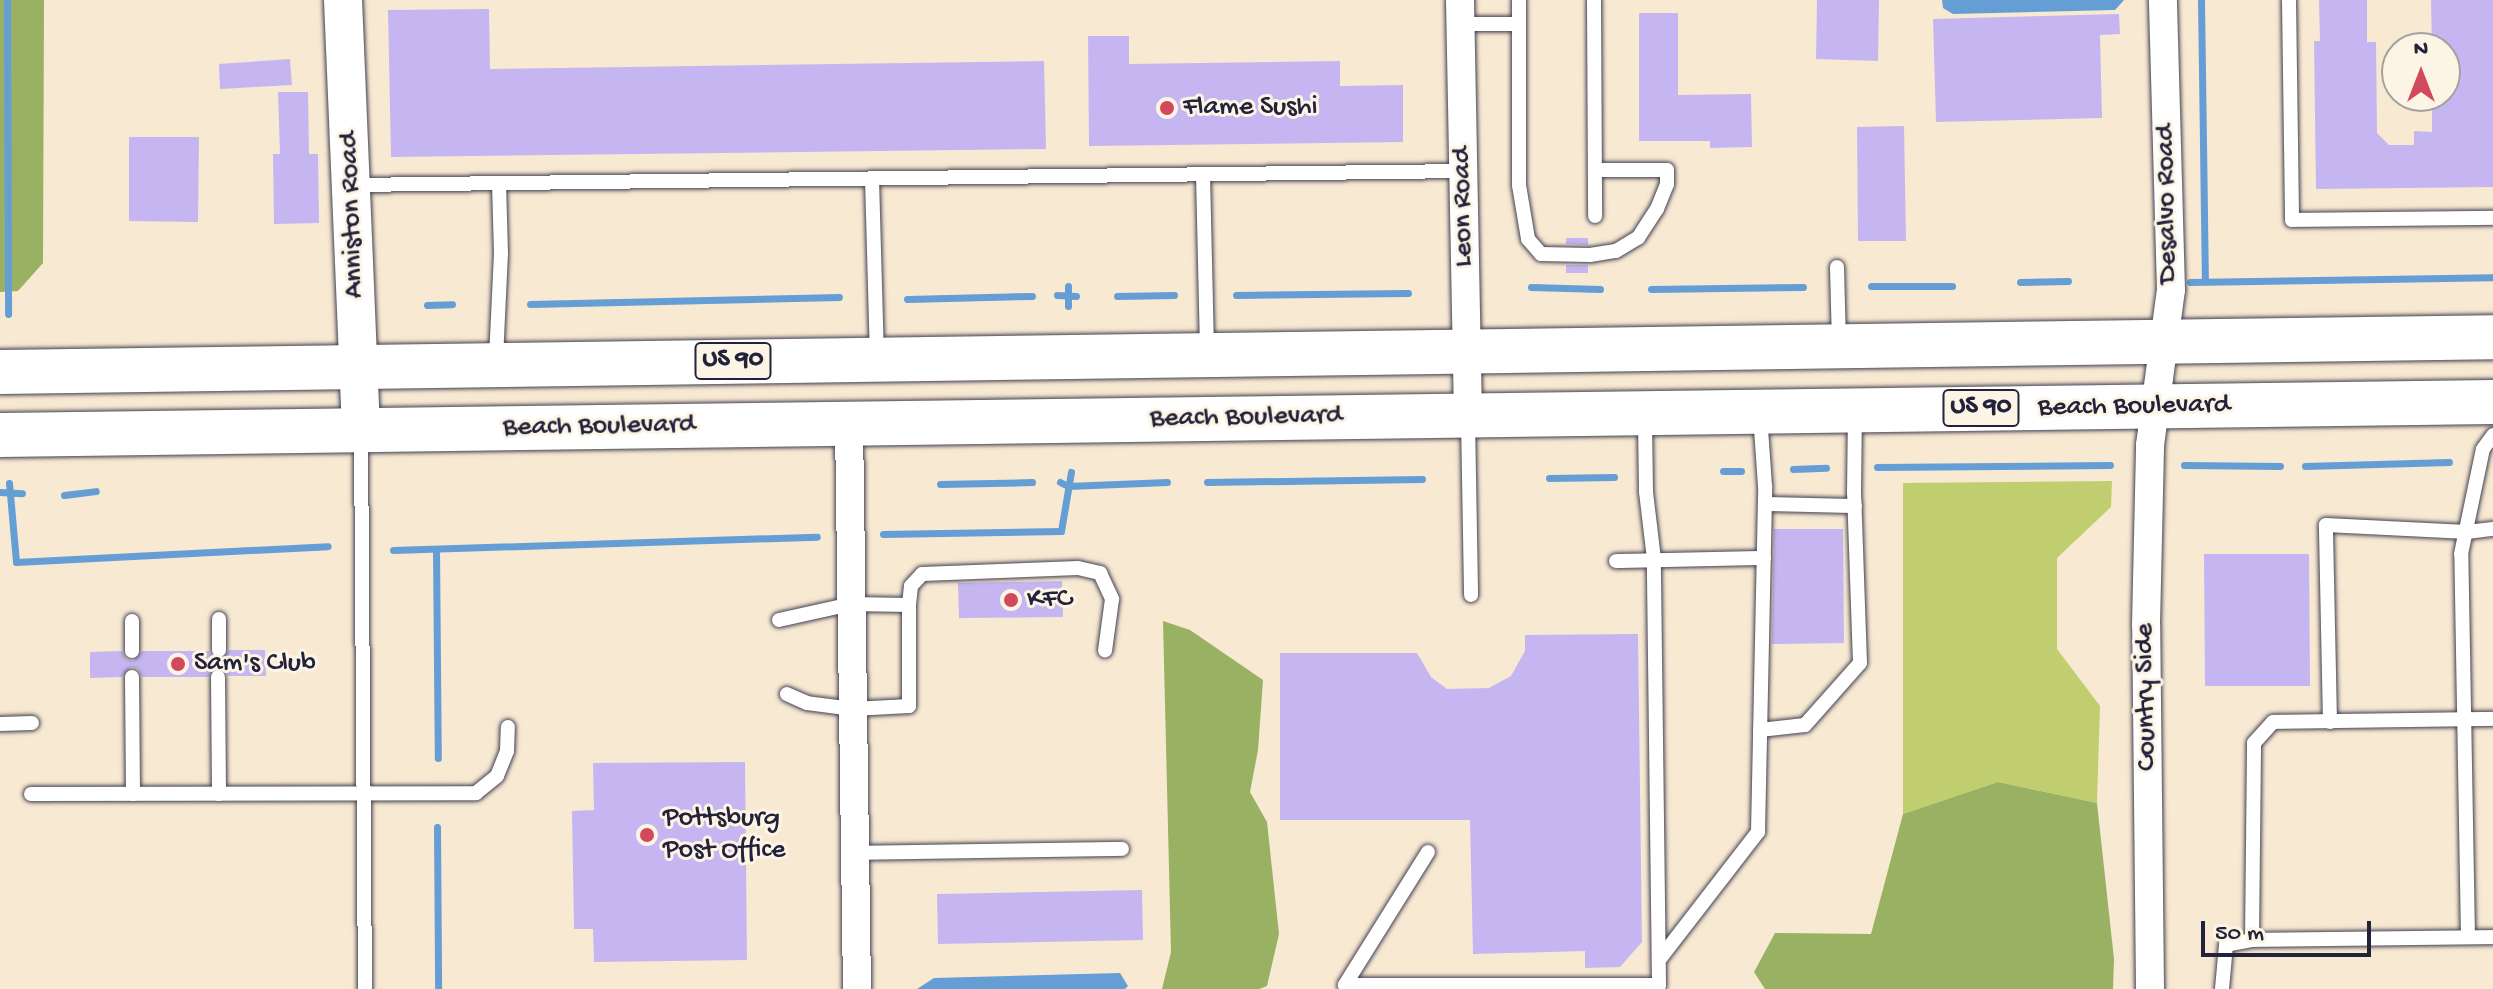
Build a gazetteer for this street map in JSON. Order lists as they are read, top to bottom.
{
  "streets": {
    "highway": ["US 90", "Beach Boulevard"],
    "street": [
      "Desalvo Road",
      "Leon Road",
      "Anniston Road",
      "Country Side"
    ]
  },
  "crossings": [
    ["Desalvo Road", "US 90"],
    ["Desalvo Road", "Beach Boulevard"],
    ["Desalvo Road", "Country Side"],
    ["Leon Road", "US 90"],
    ["Leon Road", "Beach Boulevard"],
    ["Anniston Road", "US 90"],
    ["Anniston Road", "Beach Boulevard"],
    ["Beach Boulevard", "Country Side"]
  ],
  "places": [
    "Flame Sushi",
    "KFC",
    "Sam's Club",
    "Pottsburg Post Office"
  ],
  "scale_bar": "50 m",
  "north": "top"
}
